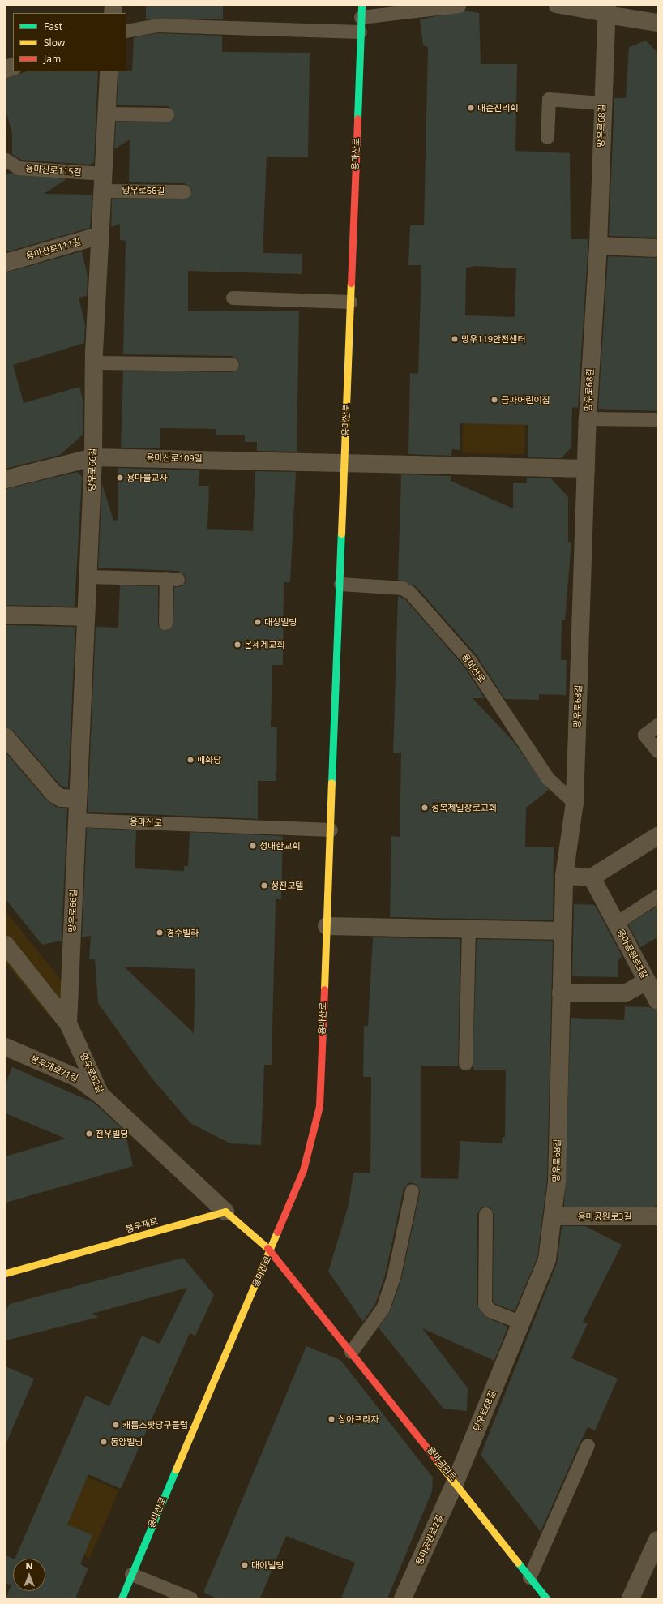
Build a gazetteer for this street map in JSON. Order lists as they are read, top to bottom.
{
  "streets": {
    "main road": ["용마산로", "봉우재로", "용마공원로"],
    "street": [
      "망우로68길",
      "망우로66길",
      "용마산로111길",
      "용마산로109길",
      "용마공원로3길",
      "봉우재로71길",
      "망우로62길",
      "용마공원로2길"
    ],
    "lane": ["용마산로115길"]
  },
  "crossings": [
    ["망우로68길", "용마산로"],
    ["망우로68길", "용마공원로3길"],
    ["망우로68길", "용마공원로"],
    ["망우로68길", "용마공원로2길"],
    ["용마산로", "망우로66길"],
    ["용마산로", "용마산로109길"],
    ["용마산로", "용마공원로"],
    ["용마산로115길", "망우로66길"],
    ["망우로66길", "용마산로111길"],
    ["망우로66길", "용마산로109길"],
    ["망우로66길", "망우로62길"],
    ["봉우재로71길", "망우로62길"],
    ["망우로62길", "봉우재로"],
    ["용마공원로", "용마공원로2길"]
  ],
  "places": [
    "대순진리회",
    "망우119안전센터",
    "금파어린이집",
    "용마불교사",
    "대성빌딩",
    "온세계교회",
    "매화당",
    "성복제일장로교회",
    "성대한교회",
    "성진모텔",
    "경수빌라",
    "천우빌딩",
    "상아프라자",
    "캐롬스팟당구클럽",
    "동양빌딩",
    "대야빌딩"
  ],
  "legend": ["Fast", "Slow", "Jam"],
  "north": "top"
}
